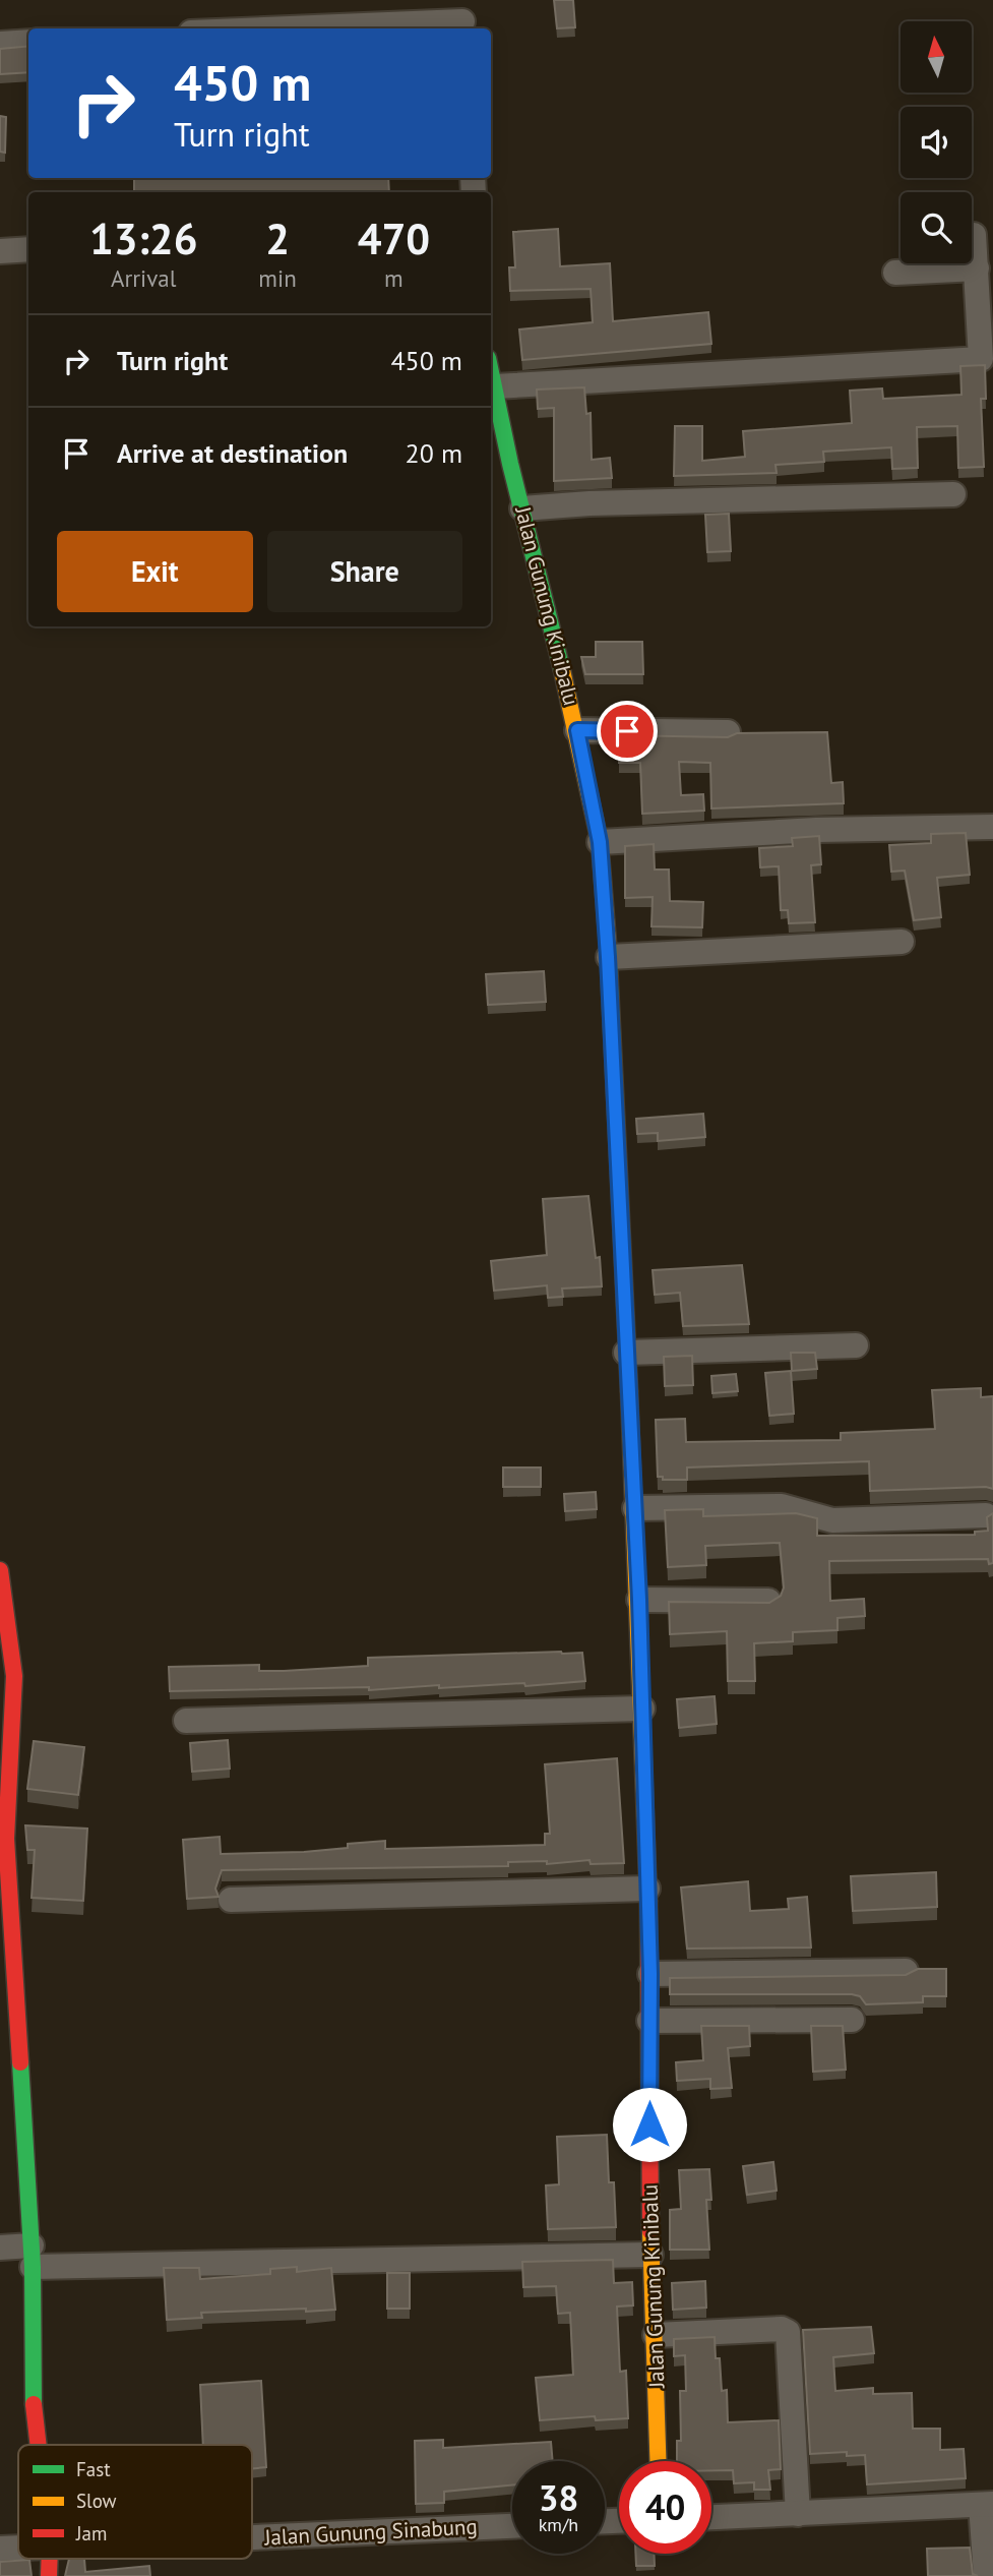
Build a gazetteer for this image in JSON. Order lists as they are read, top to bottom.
{
  "streets": {
    "street": ["Jalan Gunung Kinibalu", "Jalan Gunung Sinabung"]
  },
  "legend": ["Fast", "Slow", "Jam"],
  "north": "top",
  "page": {
    "turn": ["450 m", "Turn right"],
    "eta": [
      "13:26",
      "Arrival",
      "2",
      "min",
      "470",
      "m"
    ],
    "list": [
      {
        "name": "Turn right",
        "value": "450 m"
      },
      {
        "name": "Arrive at destination",
        "value": "20 m"
      }
    ],
    "buttons": ["Exit", "Share"],
    "speed": "38 km/h",
    "limit": "40"
  }
}
